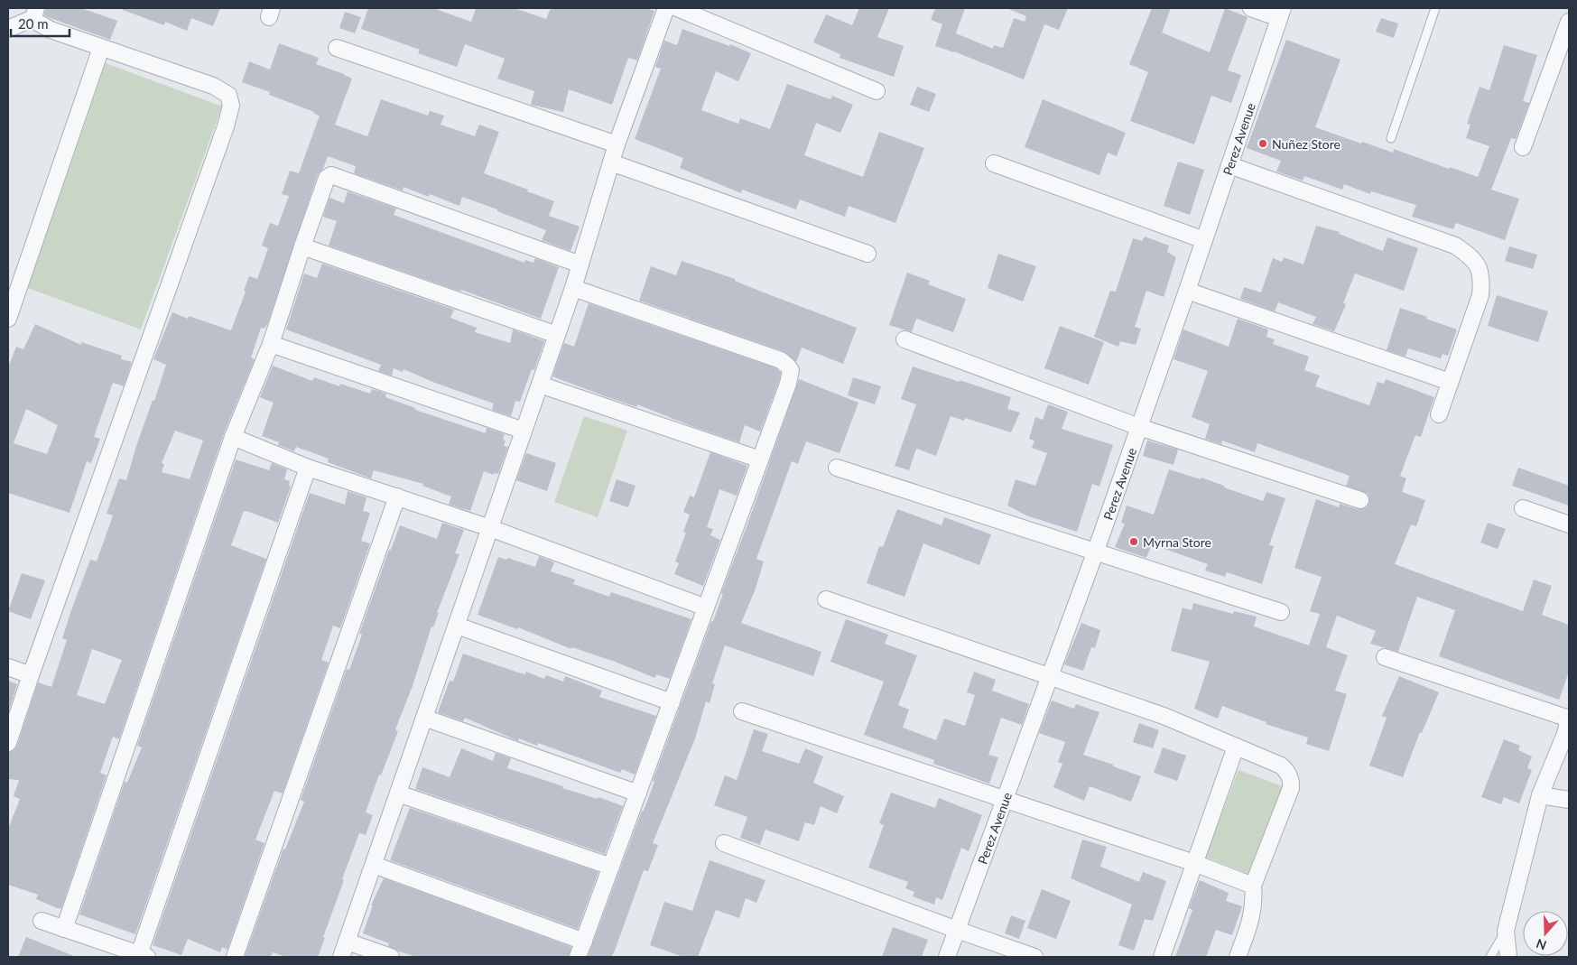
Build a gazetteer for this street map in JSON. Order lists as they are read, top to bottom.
{
  "streets": {
    "street": ["Perez Avenue"]
  },
  "places": ["Nuñez Store", "Myrna Store"],
  "scale_bar": "20 m",
  "north": "bottom"
}
